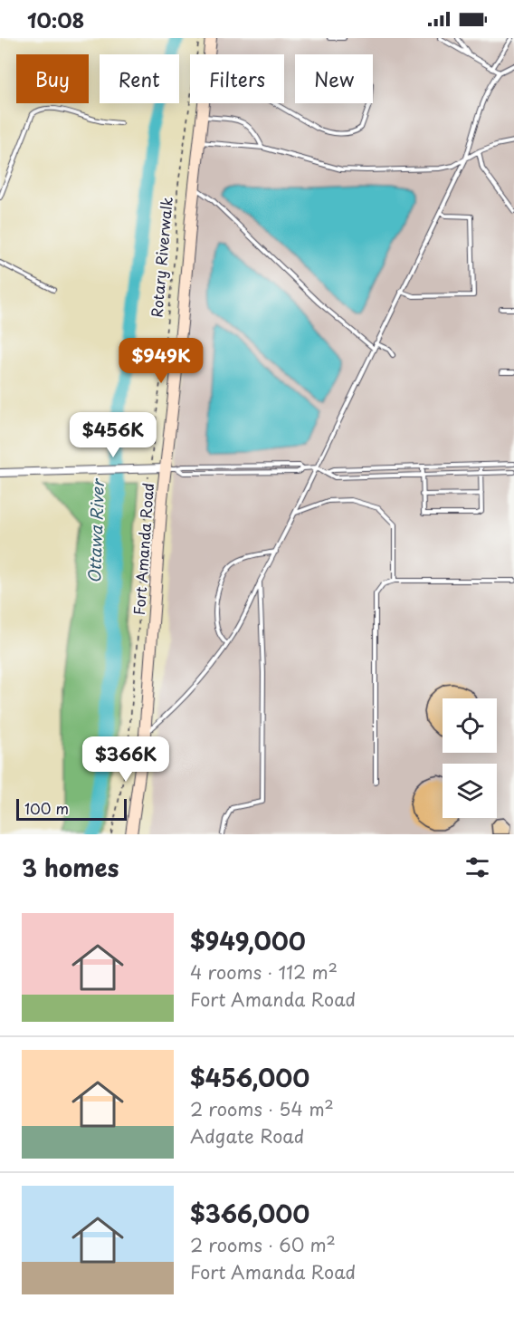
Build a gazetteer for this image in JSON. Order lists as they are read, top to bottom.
{
  "streets": {
    "street": ["Fort Amanda Road"],
    "path": ["Rotary Riverwalk"]
  },
  "water": ["Ottawa River"],
  "scale_bar": "100 m",
  "page": {
    "status": "10:08",
    "chip": [
      "Buy",
      "Rent",
      "Filters",
      "New"
    ],
    "price": ["$949K", "$456K", "$366K"],
    "scale": "100 m",
    "heading": "3 homes",
    "list": [
      {
        "name": "$949,000",
        "note": "4 rooms · 112 m² · Fort Amanda Road"
      },
      {
        "name": "$456,000",
        "note": "2 rooms · 54 m² · Adgate Road"
      },
      {
        "name": "$366,000",
        "note": "2 rooms · 60 m² · Fort Amanda Road"
      }
    ]
  }
}
